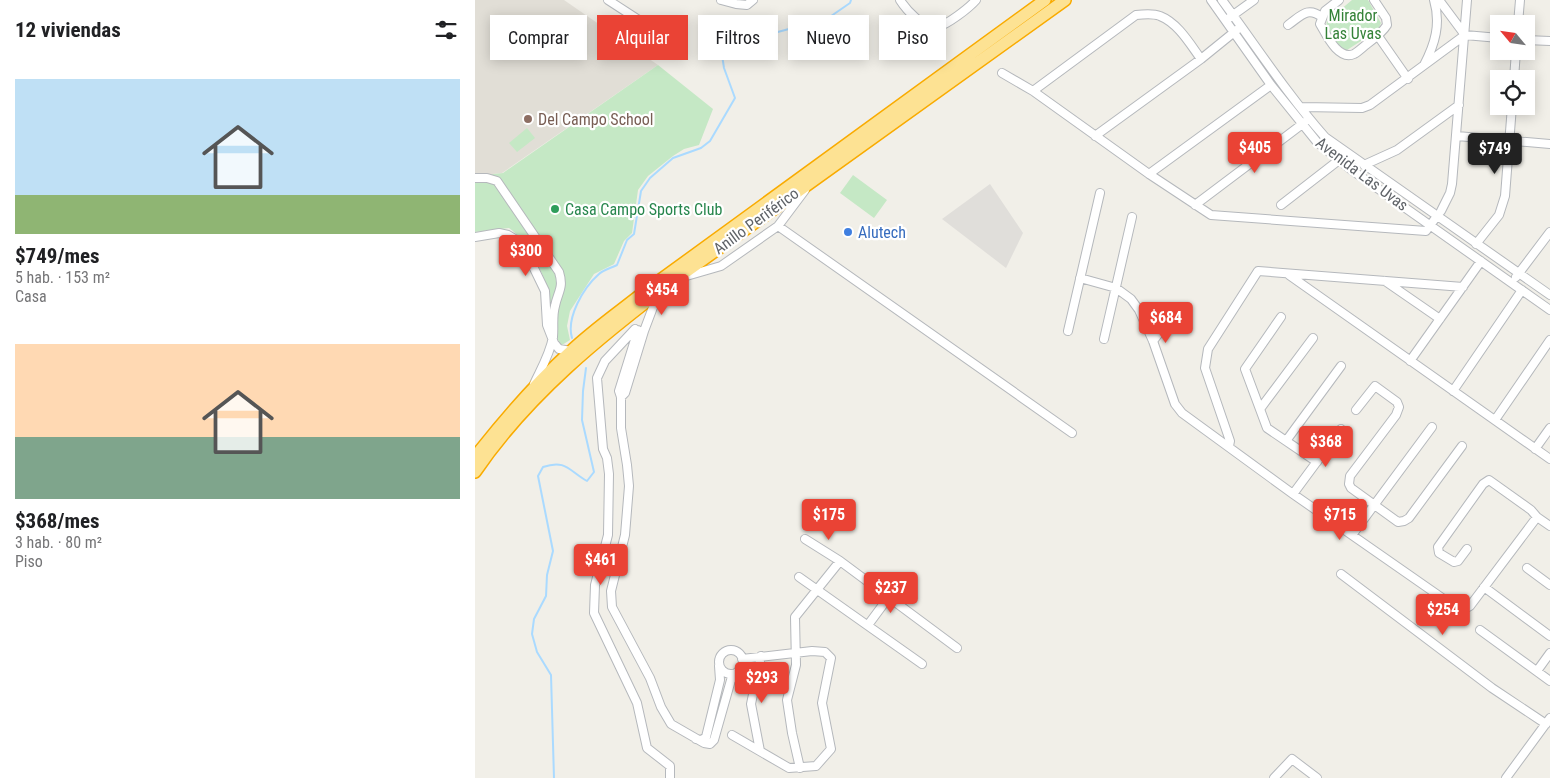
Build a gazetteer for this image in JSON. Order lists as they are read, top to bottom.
{
  "streets": {
    "highway": ["Anillo Periférico"],
    "street": ["Avenida Las Uvas"]
  },
  "parks": ["Mirador Las Uvas"],
  "places": ["Del Campo School", "Casa Campo Sports Club", "Alutech"],
  "north": "top left",
  "page": {
    "heading": "12 viviendas",
    "chip": [
      "Comprar",
      "Alquilar",
      "Filtros",
      "Nuevo",
      "Piso"
    ],
    "list": [
      {
        "name": "$749/mes",
        "note": "5 hab. · 153 m² · Casa"
      },
      {
        "name": "$368/mes",
        "note": "3 hab. · 80 m² · Piso"
      }
    ],
    "price": [
      "$405",
      "$749",
      "$300",
      "$454",
      "$684",
      "$368",
      "$175",
      "$715",
      "$461",
      "$237",
      "$254",
      "$293"
    ]
  }
}
